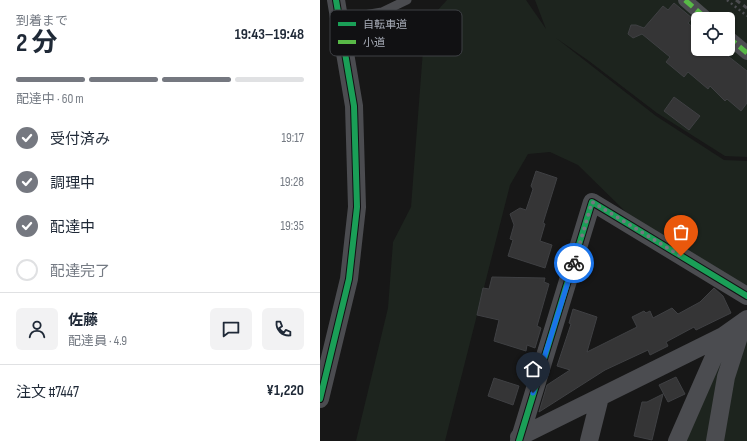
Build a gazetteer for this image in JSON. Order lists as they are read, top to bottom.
{
  "legend": ["自転車道", "小道"],
  "page": {
    "heading": ["2 分", "到着まで", "19:43–19:48"],
    "panel": [
      "佐藤",
      "配達員 · 4.9",
      "注文 #7447",
      "¥1,220"
    ],
    "bar": "配達中 · 60 m",
    "list": [
      ["受付済み", "19:17"],
      ["調理中", "19:28"],
      ["配達中", "19:35"],
      "配達完了"
    ]
  }
}
